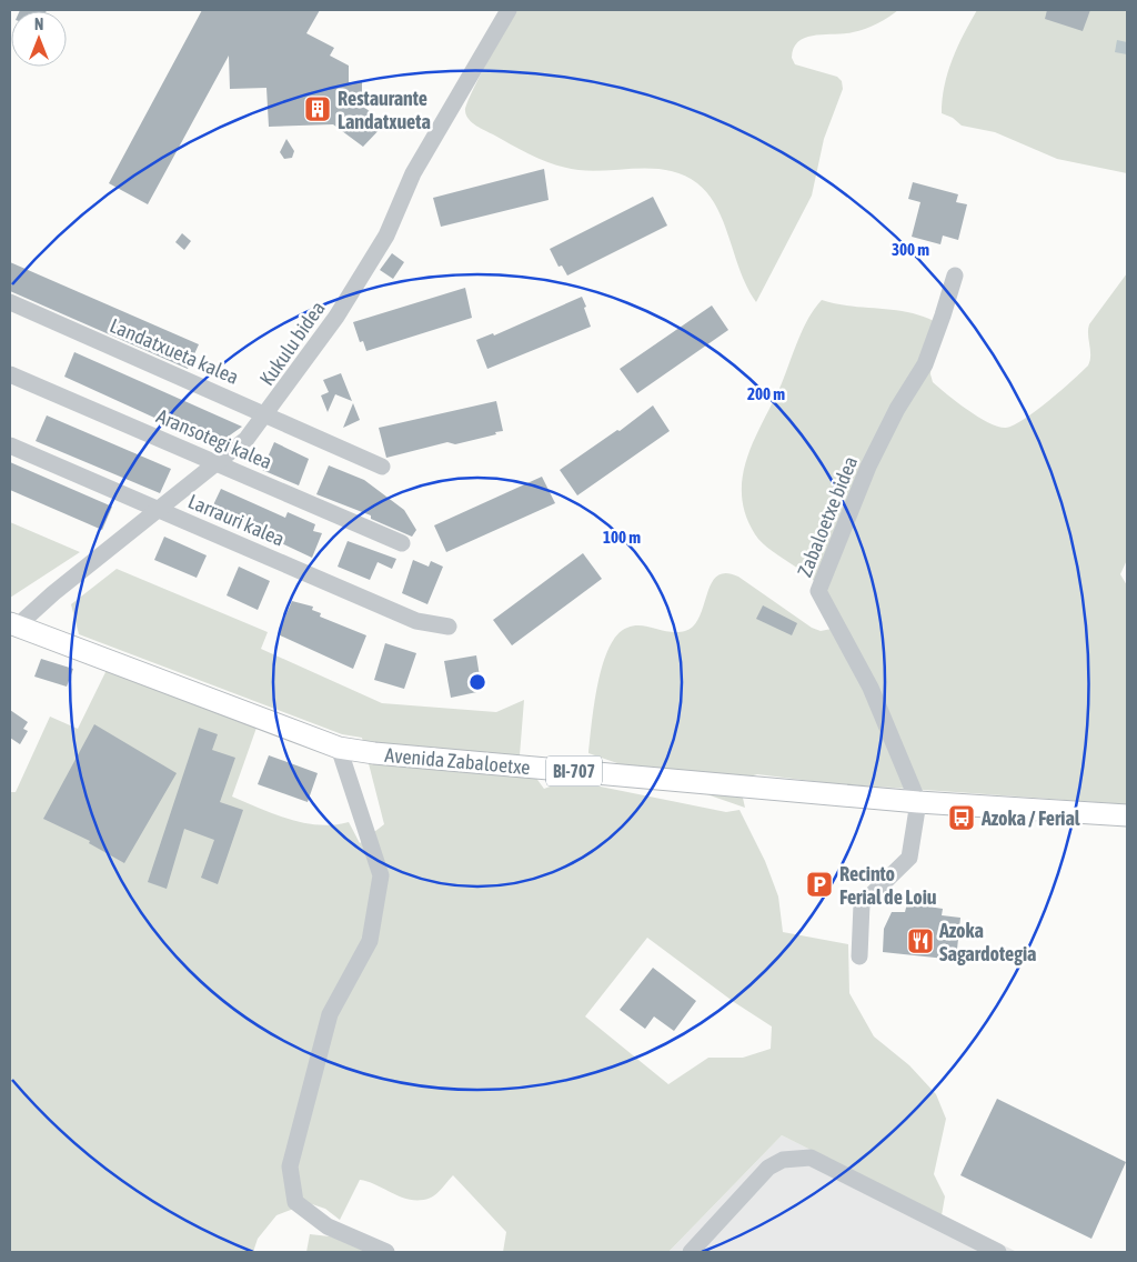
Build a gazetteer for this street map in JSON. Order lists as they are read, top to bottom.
{
  "streets": {
    "main road": ["Avenida Zabaloetxe", "BI-707"],
    "street": [
      "Kukulu bidea",
      "Landatxueta kalea",
      "Aransotegi kalea",
      "Zabaloetxe bidea",
      "Larrauri kalea"
    ]
  },
  "crossings": [
    ["Kukulu bidea", "Landatxueta kalea"],
    ["Kukulu bidea", "Aransotegi kalea"],
    ["Kukulu bidea", "Larrauri kalea"],
    ["Kukulu bidea", "Avenida Zabaloetxe"],
    ["Zabaloetxe bidea", "Avenida Zabaloetxe"]
  ],
  "places": {
    "building": ["Restaurante Landatxueta"],
    "bus stop": ["Azoka / Ferial"],
    "parking": ["Recinto Ferial de Loiu"],
    "restaurant": ["Azoka Sagardotegia"]
  },
  "north": "top",
  "rings": ["300 m", "200 m", "100 m"]
}
